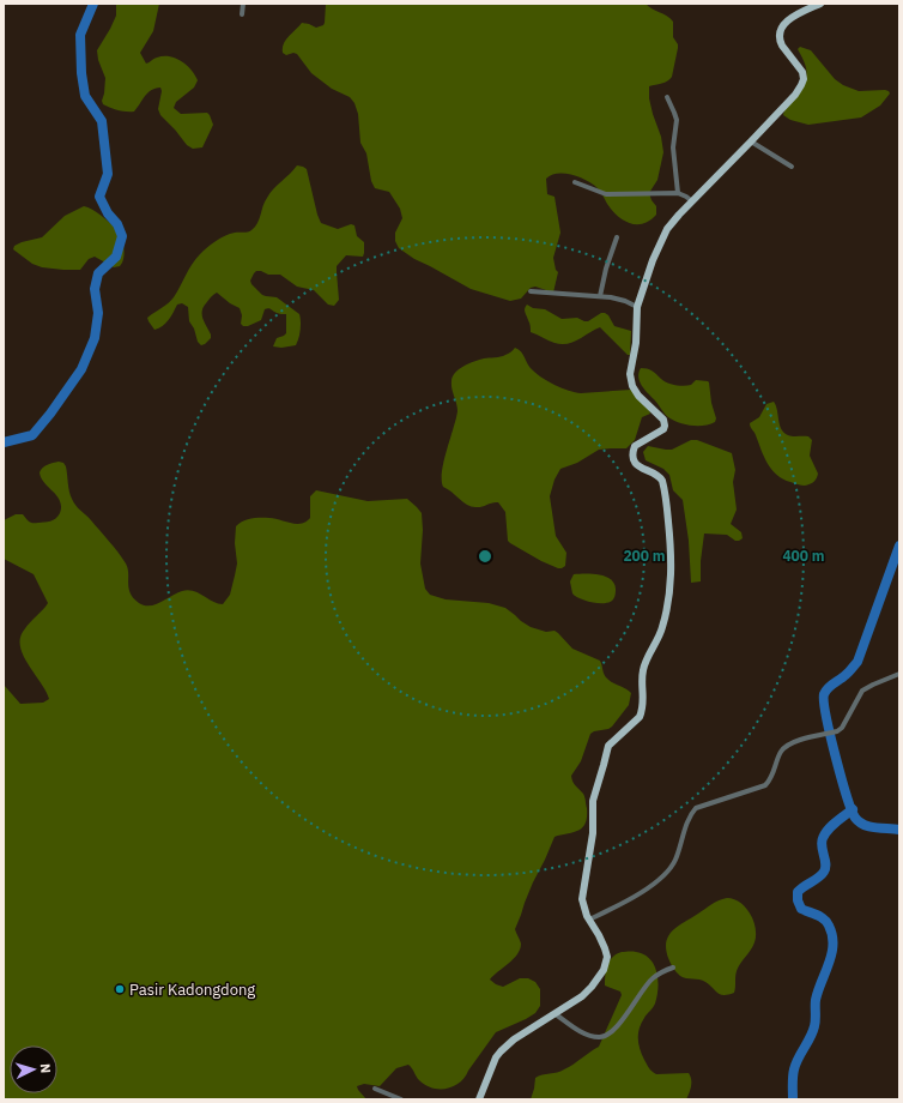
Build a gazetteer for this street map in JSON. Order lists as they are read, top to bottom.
{
  "places": ["Pasir Kadongdong"],
  "north": "right",
  "rings": ["200 m", "400 m"]
}
